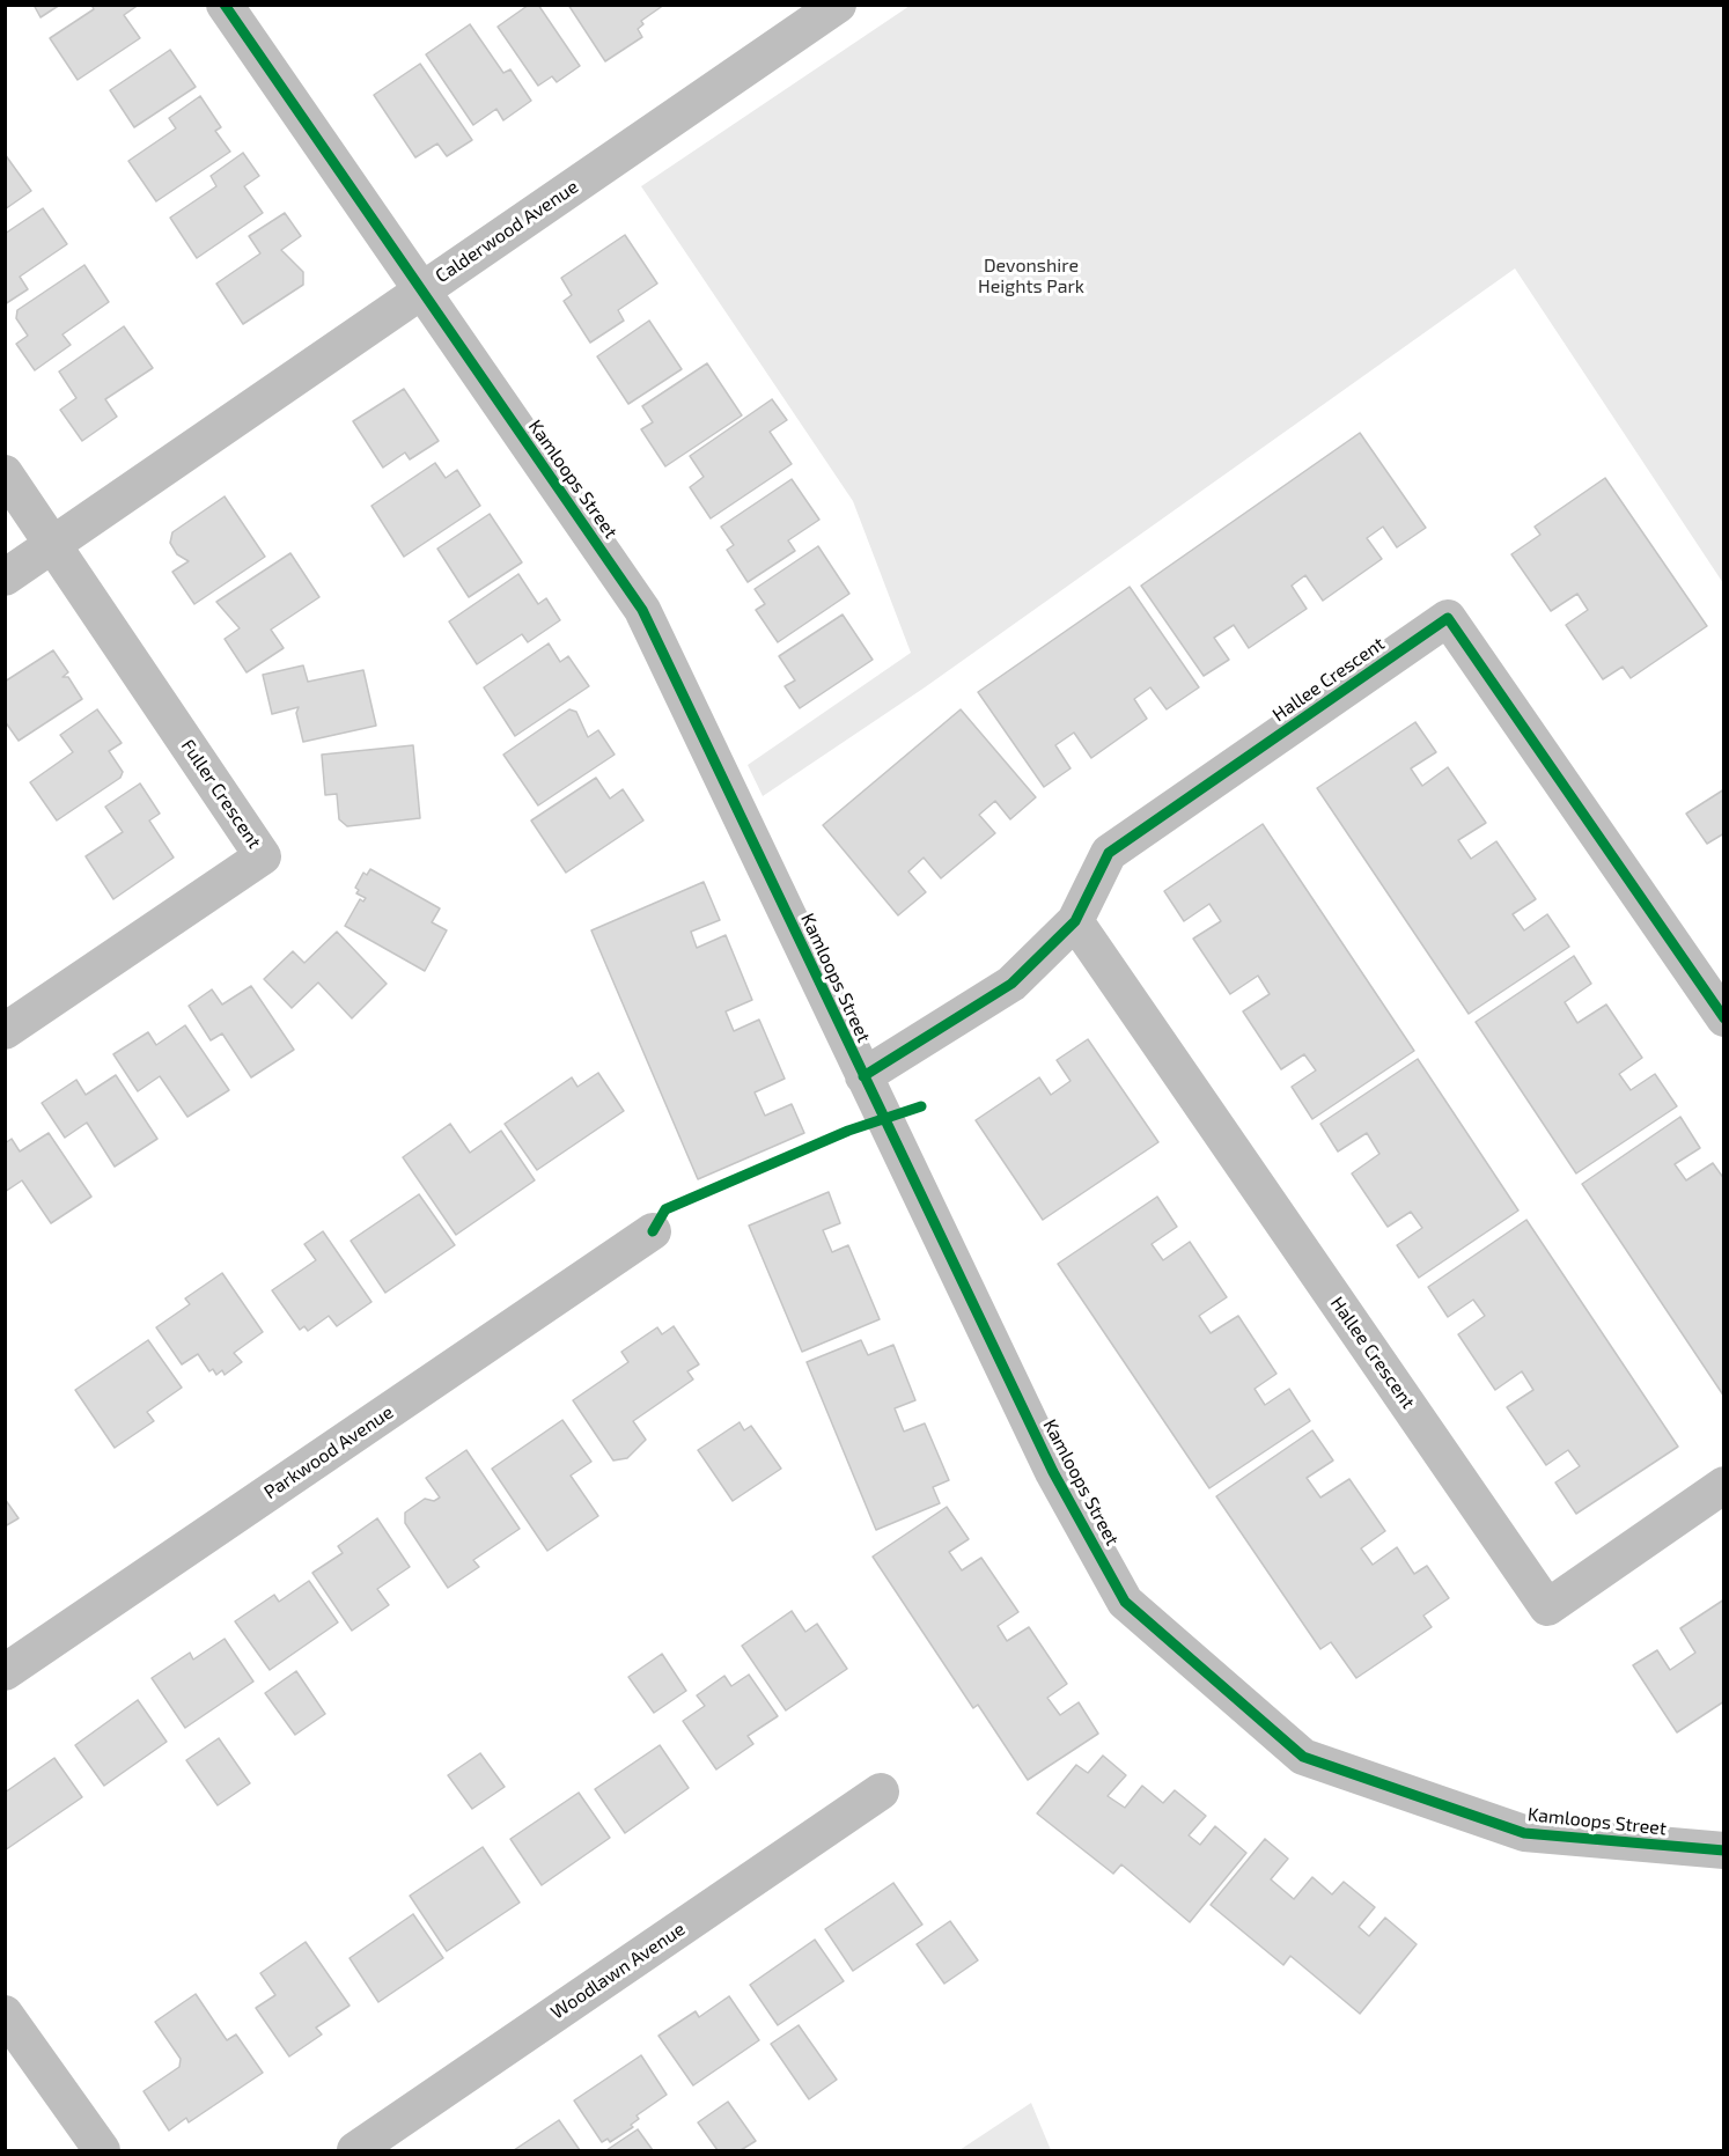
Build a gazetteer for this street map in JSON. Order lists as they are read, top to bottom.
{
  "streets": {
    "street": [
      "Calderwood Avenue",
      "Kamloops Street",
      "Hallee Crescent",
      "Fuller Crescent",
      "Parkwood Avenue",
      "Woodlawn Avenue"
    ]
  },
  "crossings": [
    ["Calderwood Avenue", "Kamloops Street"],
    ["Calderwood Avenue", "Fuller Crescent"],
    ["Kamloops Street", "Hallee Crescent"]
  ],
  "parks": ["Devonshire Heights Park"]
}
